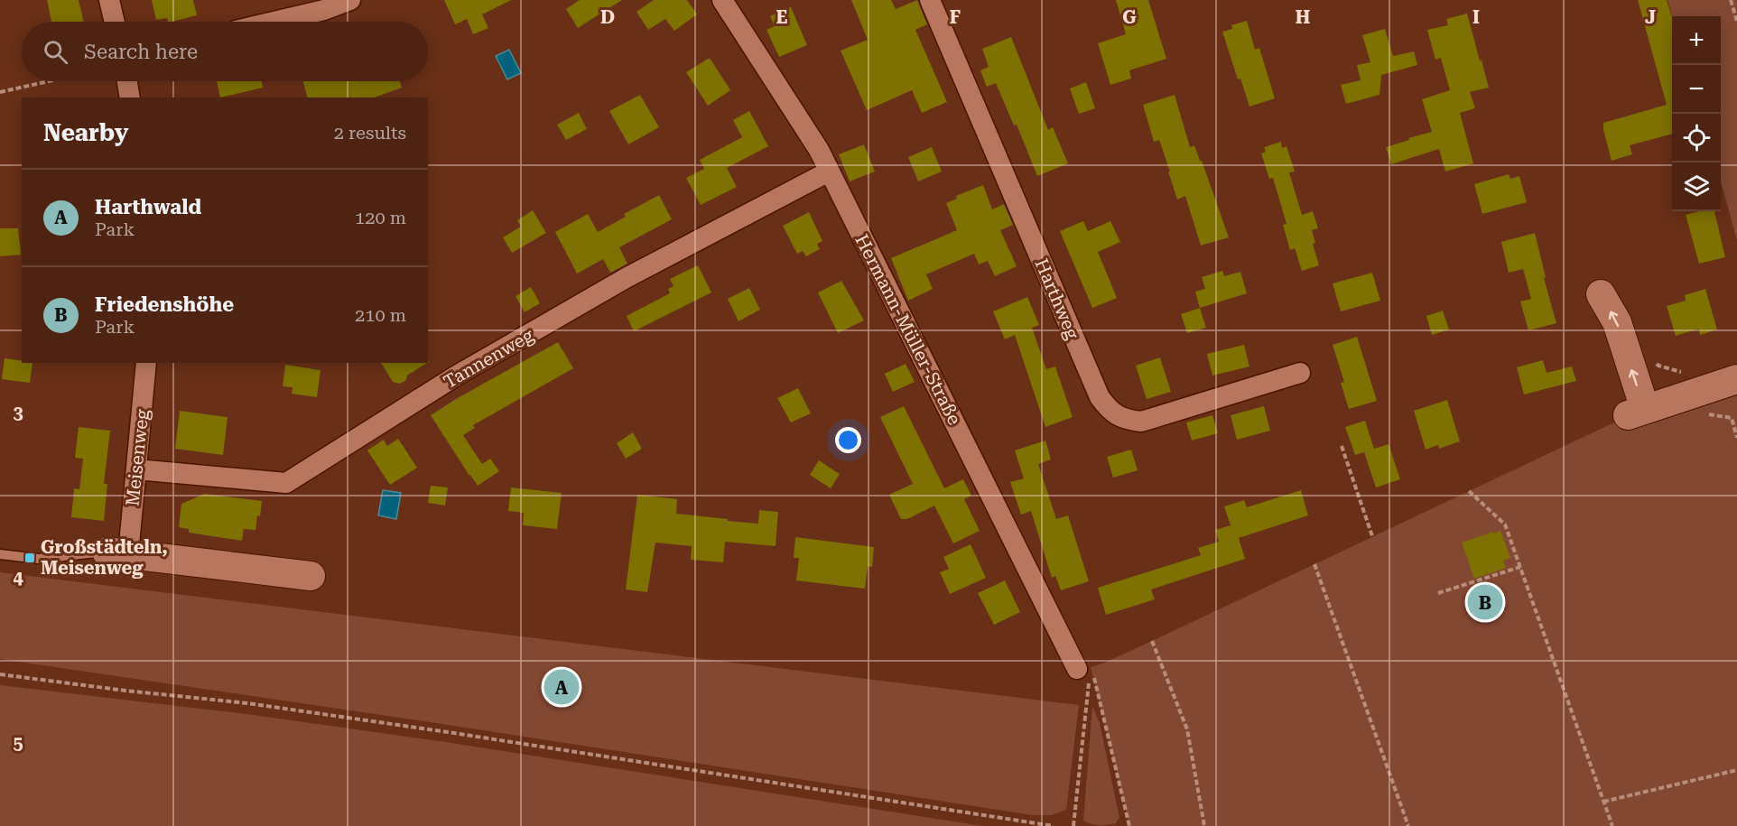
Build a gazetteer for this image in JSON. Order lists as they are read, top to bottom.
{
  "streets": {
    "street": [
      "Harthweg",
      "Hermann-Müller-Straße",
      "Tannenweg",
      "Meisenweg"
    ]
  },
  "crossings": [
    ["Hermann-Müller-Straße", "Tannenweg"],
    ["Tannenweg", "Meisenweg"]
  ],
  "places": {
    "transit": ["Großstädteln, Meisenweg"]
  },
  "page": {
    "map_buttons": ["+", "−"],
    "search": "Search here",
    "heading": ["Nearby", "2 results"],
    "list": [
      {
        "mark": "A",
        "name": "Harthwald",
        "note": "Park",
        "value": "120 m"
      },
      {
        "mark": "B",
        "name": "Friedenshöhe",
        "note": "Park",
        "value": "210 m"
      }
    ],
    "pins": ["B", "A"]
  },
  "grid": {
    "columns": [
      "D",
      "E",
      "F",
      "G",
      "H",
      "I",
      "J"
    ],
    "rows": ["3", "4", "5"]
  }
}
